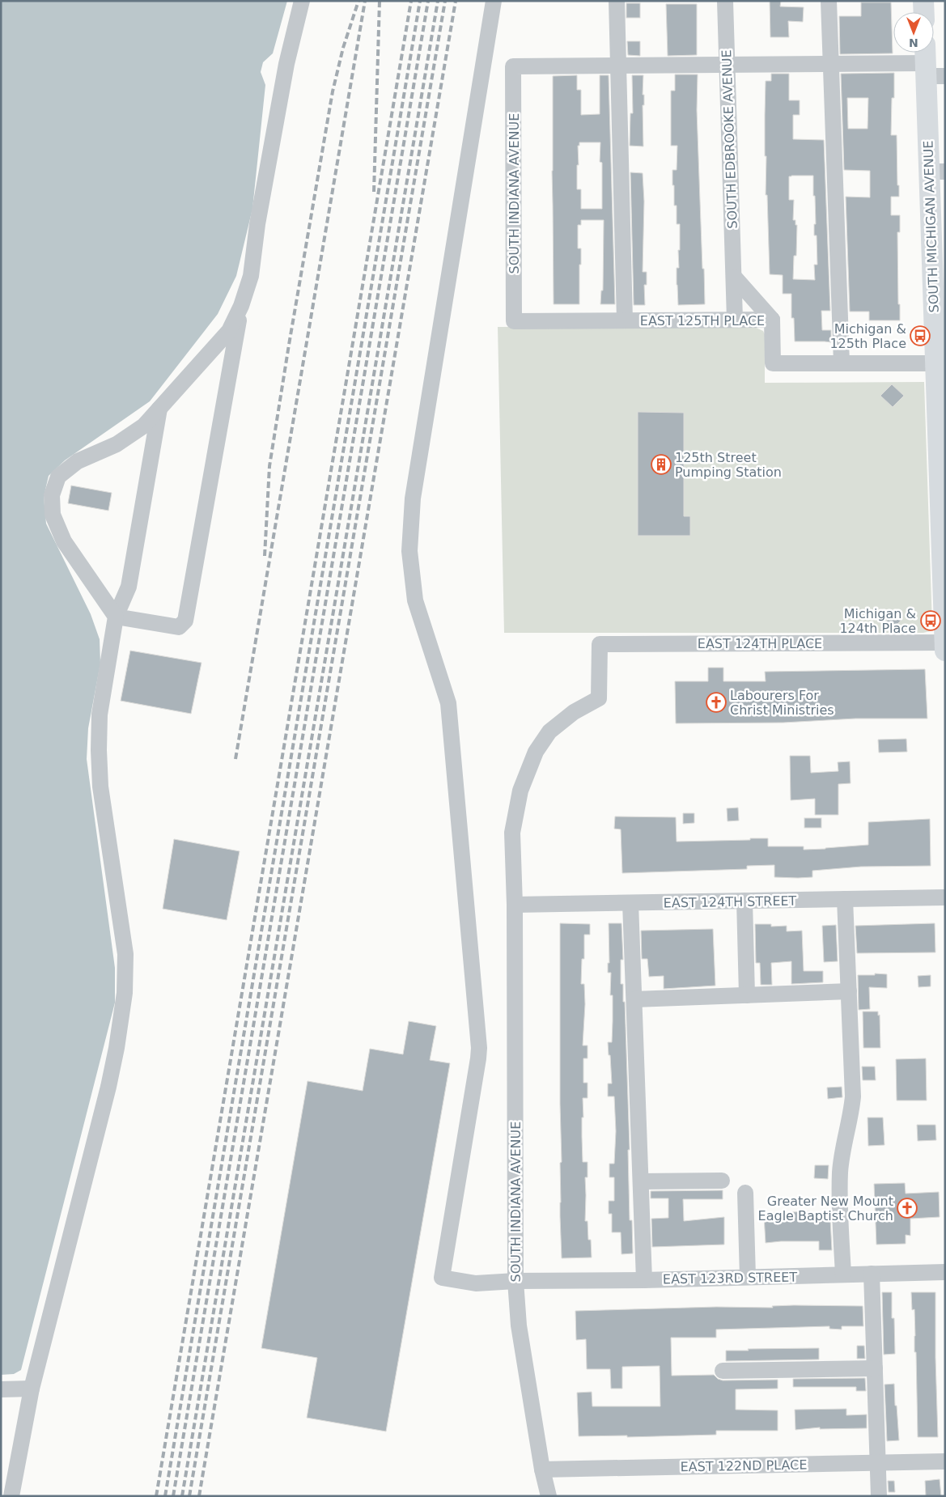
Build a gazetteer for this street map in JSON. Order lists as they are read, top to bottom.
{
  "streets": {
    "main road": ["SOUTH MICHIGAN AVENUE"],
    "street": [
      "SOUTH EDBROOKE AVENUE",
      "SOUTH INDIANA AVENUE",
      "EAST 125TH PLACE",
      "EAST 124TH PLACE",
      "EAST 124TH STREET",
      "EAST 123RD STREET",
      "EAST 122ND PLACE"
    ]
  },
  "crossings": [
    ["SOUTH EDBROOKE AVENUE", "EAST 125TH PLACE"],
    ["SOUTH INDIANA AVENUE", "EAST 125TH PLACE"],
    ["SOUTH INDIANA AVENUE", "EAST 124TH PLACE"],
    ["SOUTH INDIANA AVENUE", "EAST 124TH STREET"],
    ["SOUTH INDIANA AVENUE", "EAST 123RD STREET"],
    ["SOUTH INDIANA AVENUE", "EAST 122ND PLACE"],
    ["SOUTH MICHIGAN AVENUE", "EAST 125TH PLACE"],
    ["SOUTH MICHIGAN AVENUE", "EAST 124TH PLACE"]
  ],
  "places": {
    "bus stop": ["Michigan & 125th Place", "Michigan & 124th Place"],
    "building": ["125th Street Pumping Station"],
    "church": ["Labourers For Christ Ministries", "Greater New Mount Eagle Baptist Church"]
  },
  "north": "bottom"
}
